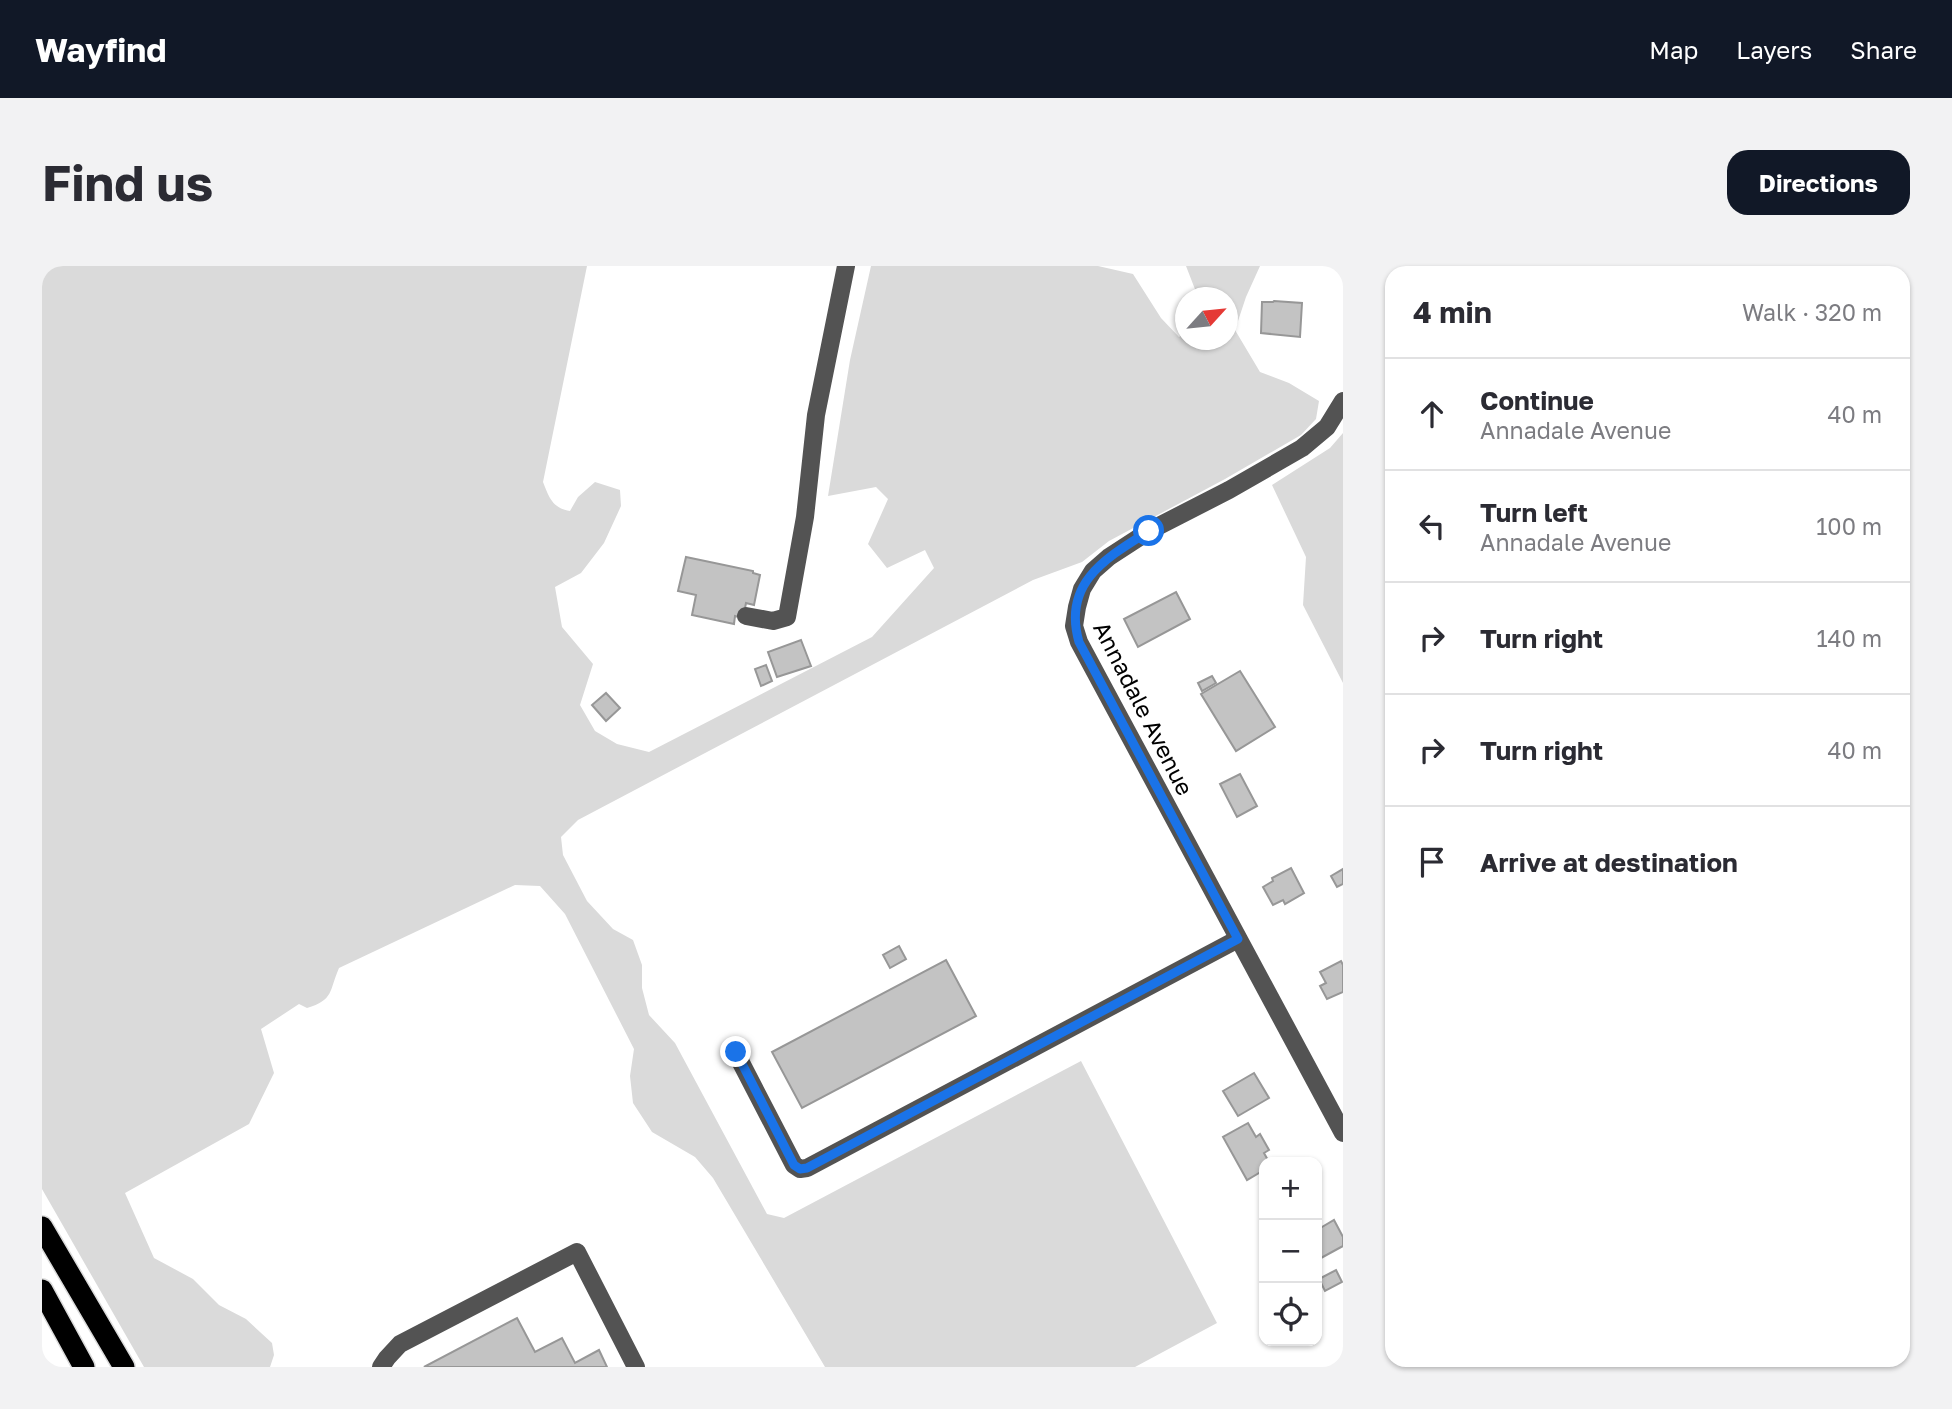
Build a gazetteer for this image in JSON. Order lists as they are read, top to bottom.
{
  "streets": {
    "street": ["Annadale Avenue"]
  },
  "north": "top right",
  "page": {
    "header": "Wayfind",
    "nav": ["Map", "Layers", "Share"],
    "buttons": "Directions",
    "title": "Find us",
    "heading": ["4 min", "Walk · 320 m"],
    "list": [
      ["Continue", "Annadale Avenue", "40 m"],
      ["Turn left", "Annadale Avenue", "100 m"],
      ["Turn right", "140 m"],
      ["Turn right", "40 m"],
      "Arrive at destination"
    ],
    "map_buttons": ["+", "−"]
  }
}
